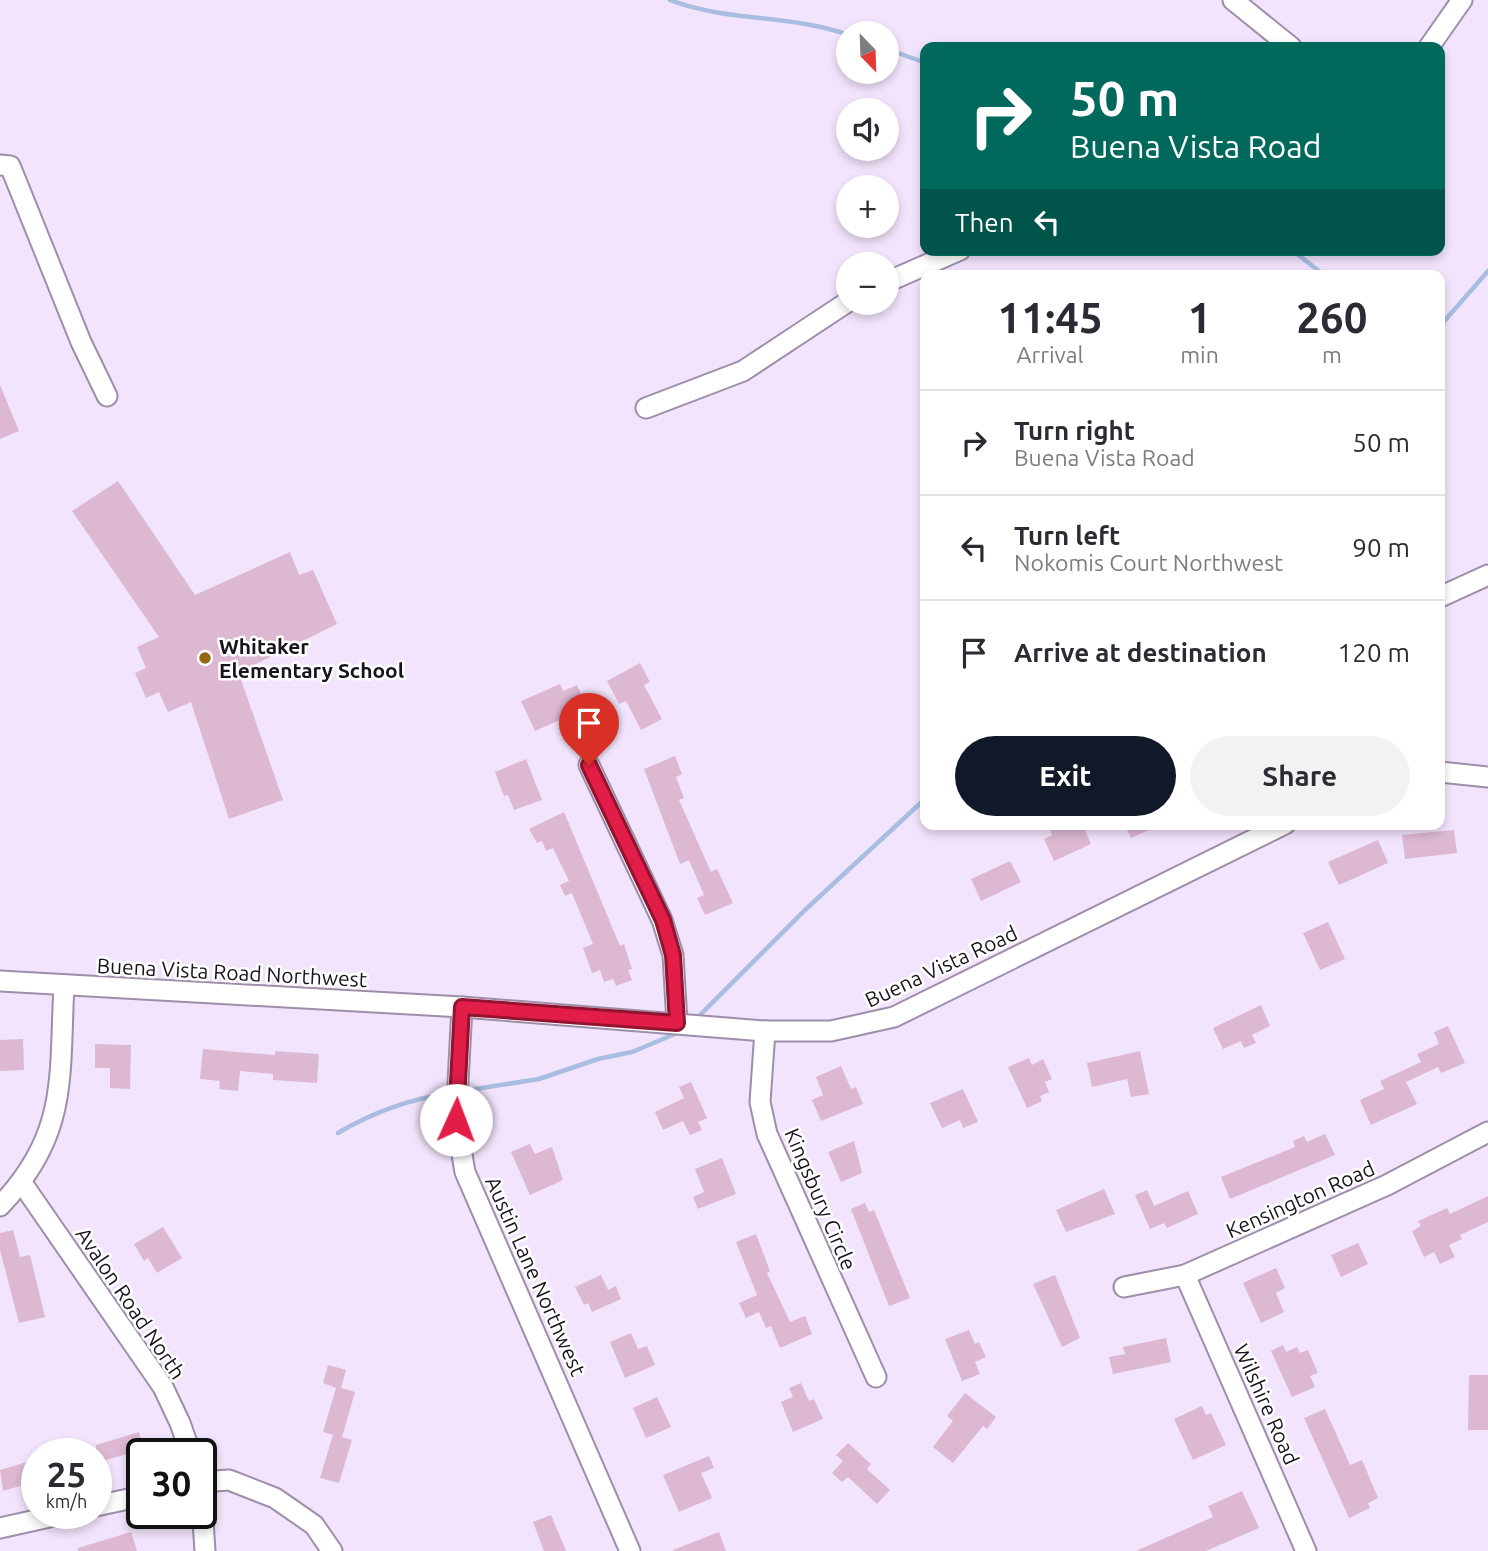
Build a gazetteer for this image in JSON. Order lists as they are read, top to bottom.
{
  "streets": {
    "street": [
      "Buena Vista Road",
      "Buena Vista Road Northwest",
      "Kingsbury Circle",
      "Kensington Road",
      "Austin Lane Northwest",
      "Avalon Road North",
      "Wilshire Road"
    ]
  },
  "crossings": [
    ["Buena Vista Road", "Buena Vista Road Northwest"],
    ["Buena Vista Road", "Kingsbury Circle"],
    ["Buena Vista Road", "Austin Lane Northwest"],
    ["Buena Vista Road Northwest", "Austin Lane Northwest"],
    ["Kensington Road", "Wilshire Road"]
  ],
  "places": ["Whitaker Elementary School"],
  "north": "bottom right",
  "page": {
    "map_buttons": ["+", "−"],
    "turn": ["50 m", "Buena Vista Road"],
    "then": "Then",
    "eta": [
      "11:45",
      "Arrival",
      "1",
      "min",
      "260",
      "m"
    ],
    "list": [
      {
        "name": "Turn right",
        "note": "Buena Vista Road",
        "value": "50 m"
      },
      {
        "name": "Turn left",
        "note": "Nokomis Court Northwest",
        "value": "90 m"
      },
      {
        "name": "Arrive at destination",
        "value": "120 m"
      }
    ],
    "buttons": ["Exit", "Share"],
    "speed": "25 km/h",
    "limit": "30"
  }
}
